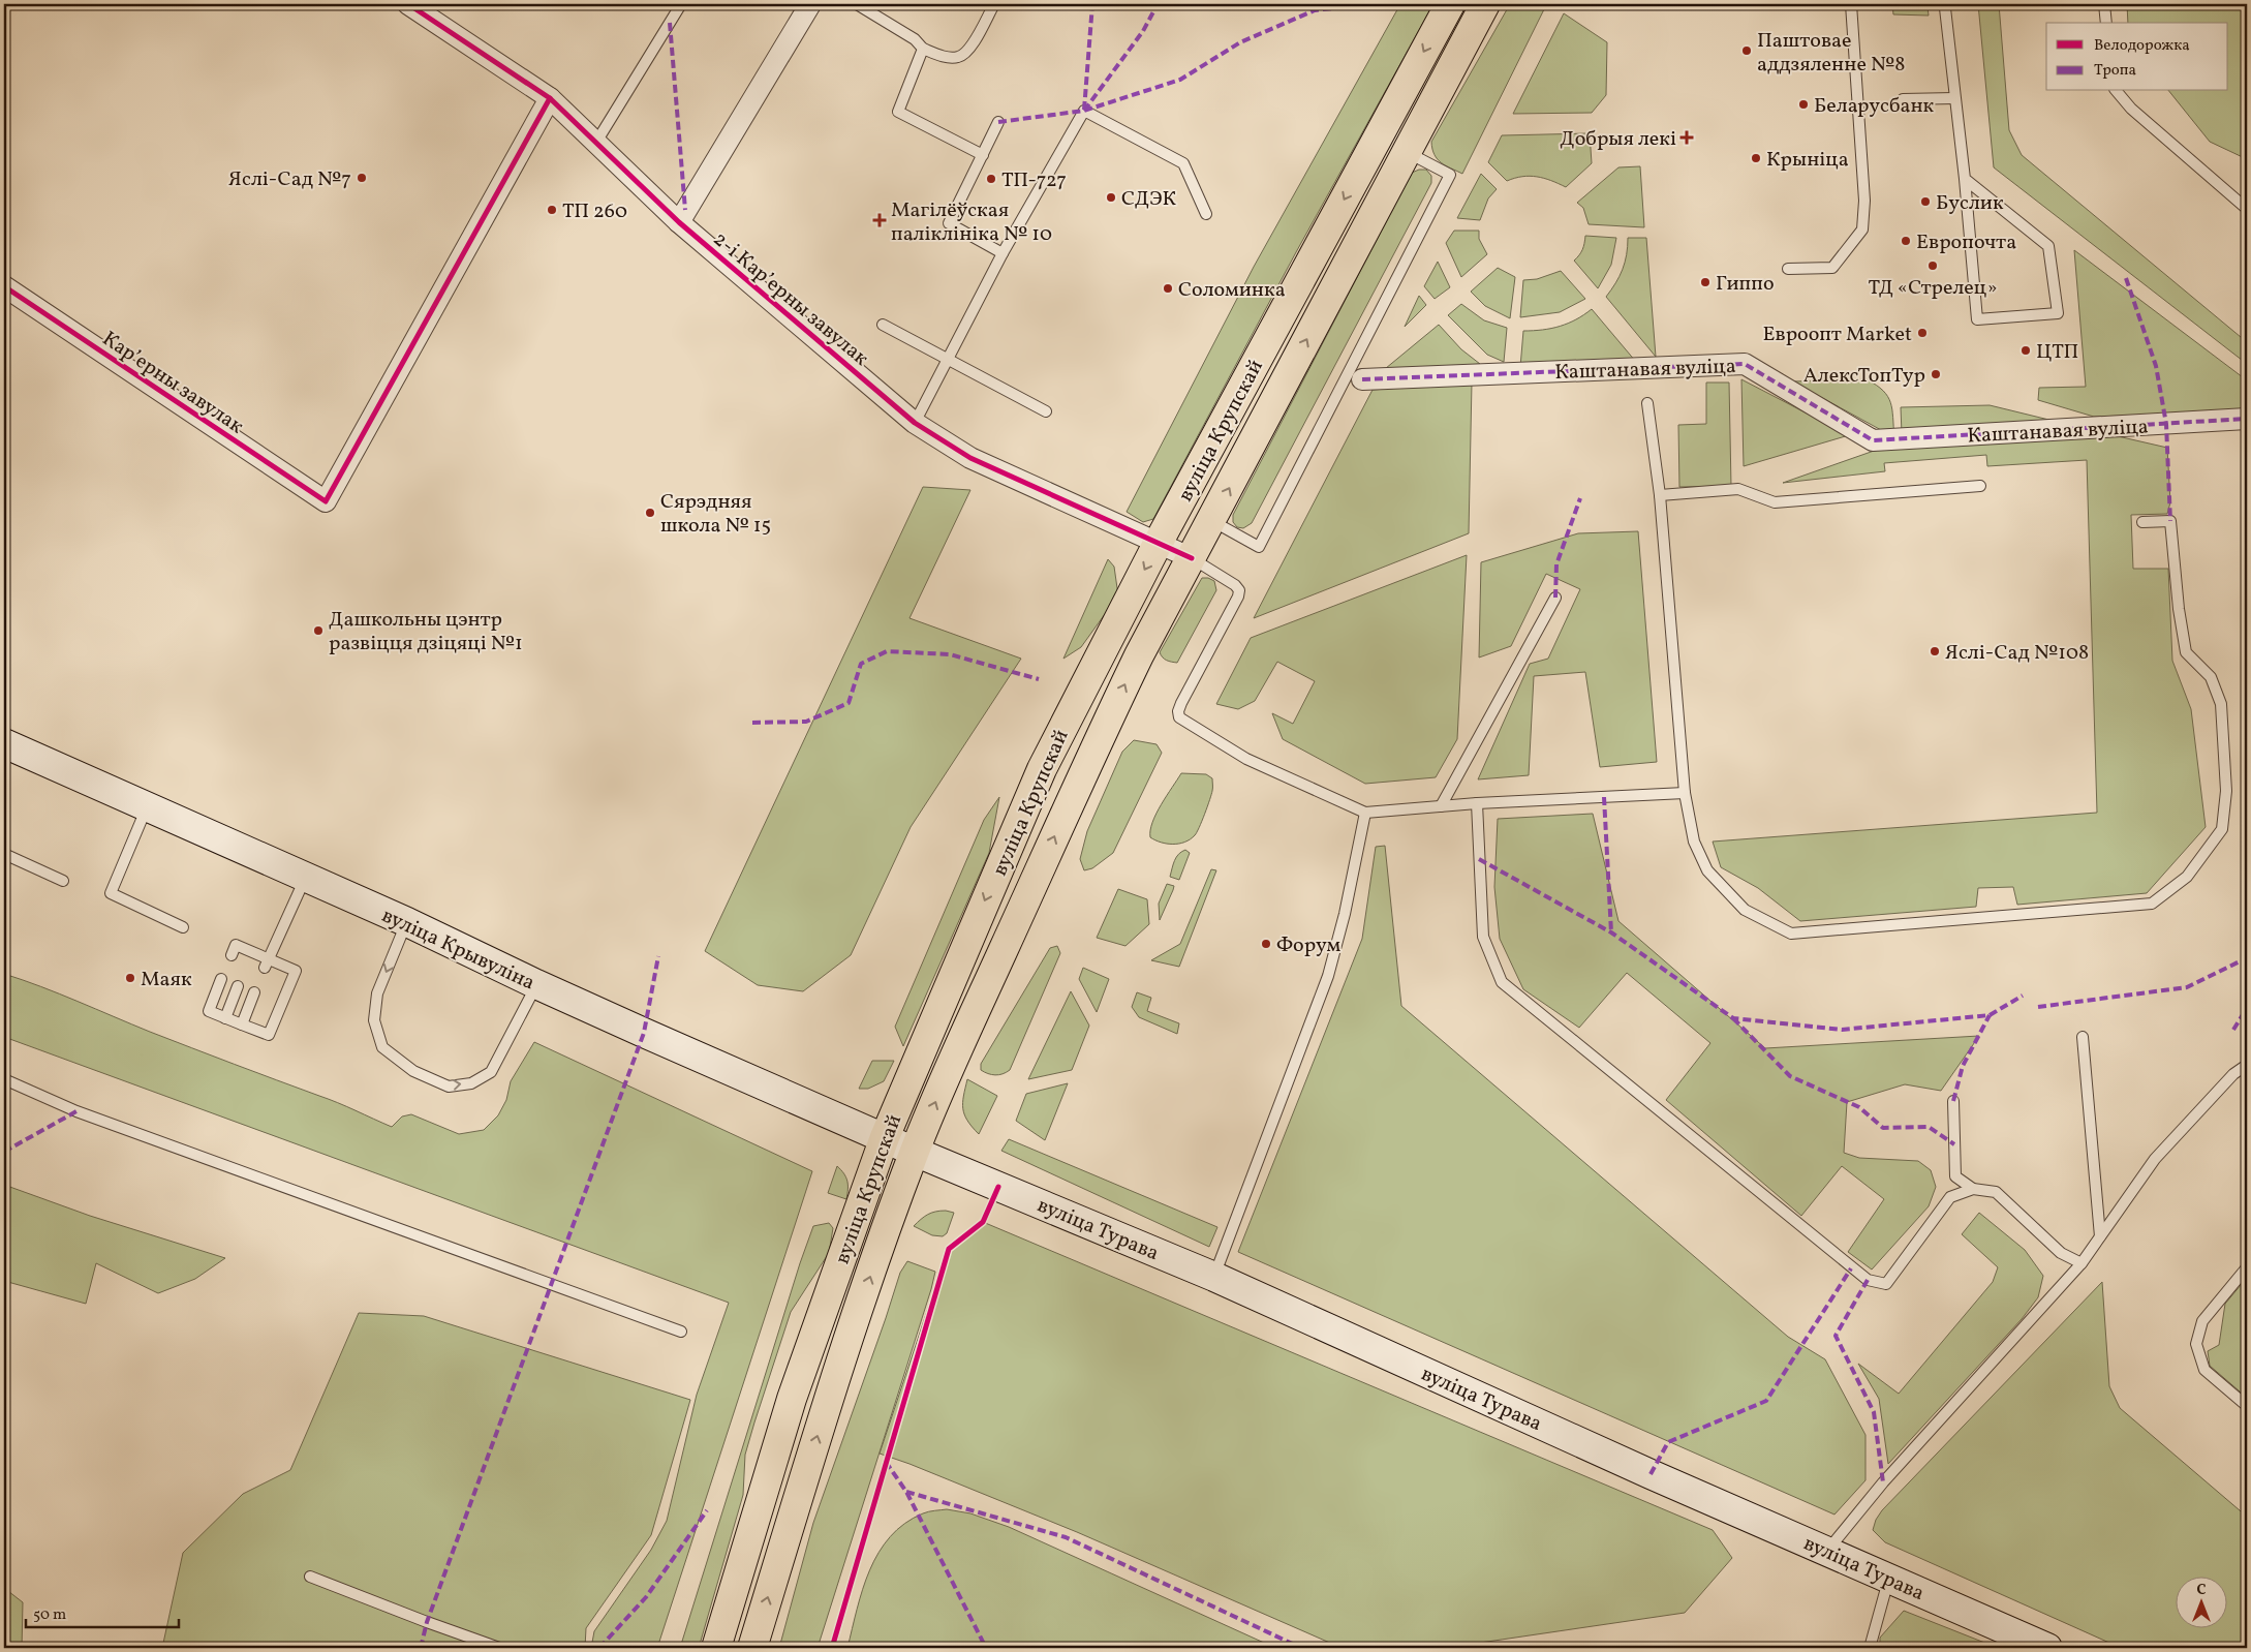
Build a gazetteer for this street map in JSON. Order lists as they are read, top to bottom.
{
  "streets": {
    "main road": ["вуліца Крупскай", "вуліца Крывуліна", "вуліца Турава"],
    "street": ["2-і Карʼерны завулак", "Каштанавая вуліца", "Карʼерны завулак"]
  },
  "crossings": [
    ["2-і Карʼерны завулак", "Карʼерны завулак"],
    ["2-і Карʼерны завулак", "вуліца Крупскай"],
    ["вуліца Крупскай", "вуліца Крывуліна"],
    ["вуліца Крупскай", "вуліца Турава"],
    ["вуліца Крывуліна", "вуліца Турава"]
  ],
  "places": {
    "other": [
      "Паштовае аддзяленне №8",
      "Беларусбанк",
      "Крыніца",
      "Яслі-Сад №7",
      "ТП-727",
      "СДЭК",
      "Буслик",
      "ТП 260",
      "Европочта",
      "ТД «Стрелец»",
      "Гиппо",
      "Соломинка",
      "Евроопт Market",
      "ЦТП",
      "АлексТопТур",
      "Сярэдняя школа № 15",
      "Дашкольны цэнтр развіцця дзіцяці №1",
      "Яслі-Сад №108",
      "Форум",
      "Маяк"
    ],
    "health": ["Добрыя лекі", "Магілёўская паліклініка № 10"]
  },
  "legend": ["Велодорожка", "Тропа"],
  "scale_bar": "50 m",
  "north": "top"
}
